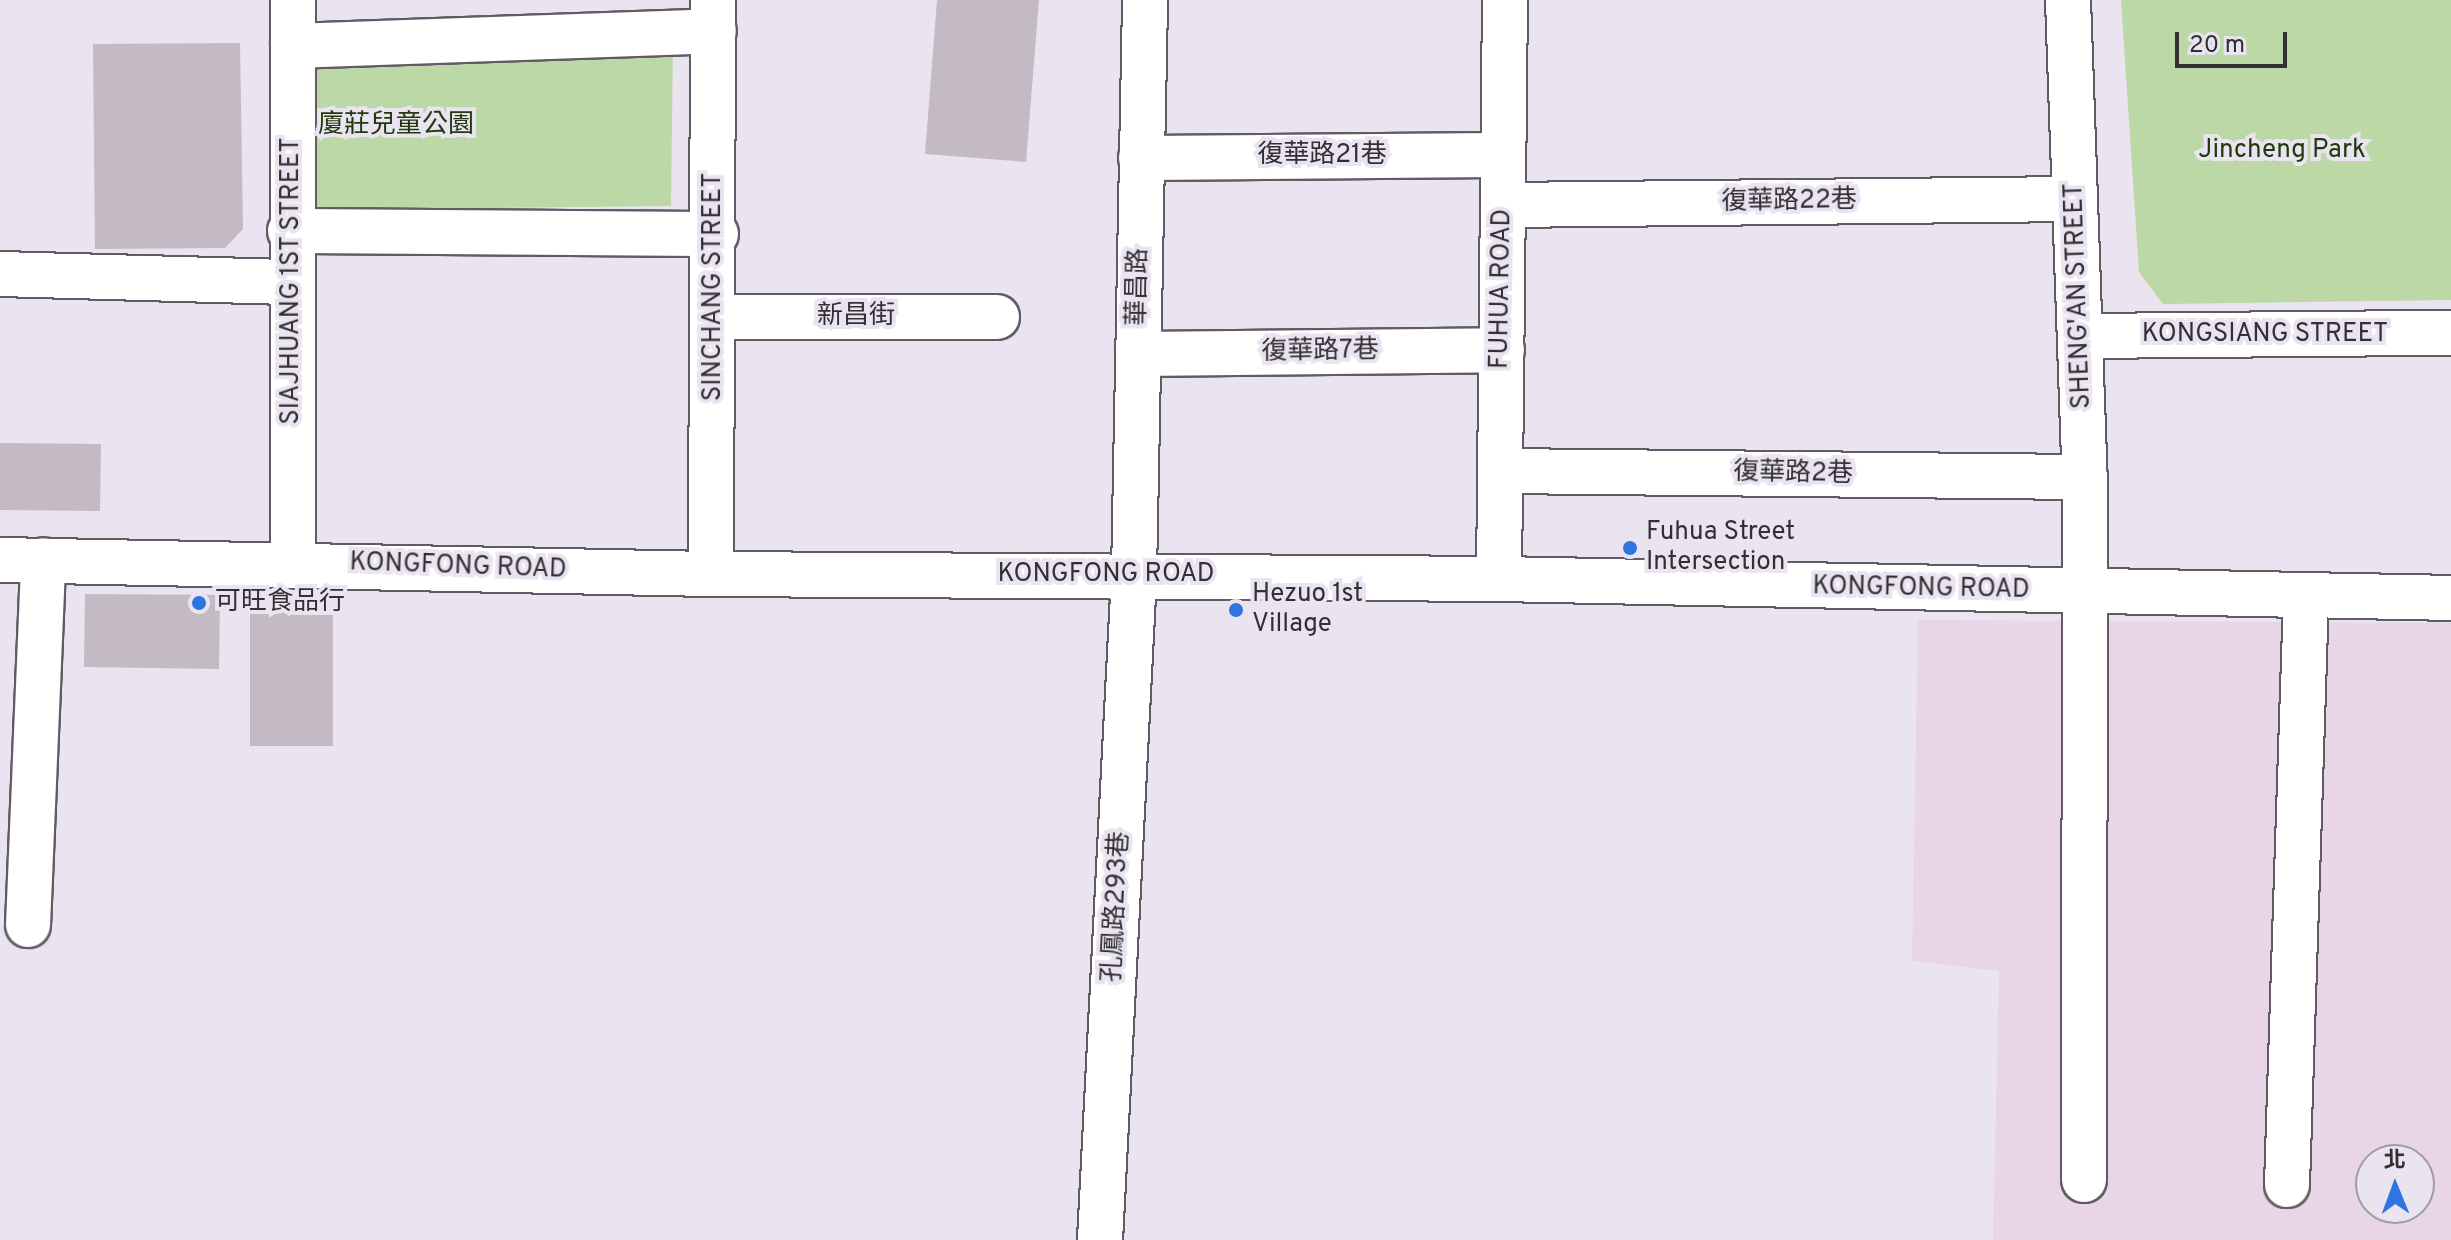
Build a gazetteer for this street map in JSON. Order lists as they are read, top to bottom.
{
  "streets": {
    "street": [
      "復華路21巷",
      "復華路22巷",
      "SIAJHUANG 1ST STREET",
      "SINCHANG STREET",
      "華昌路",
      "FUHUA ROAD",
      "SHENG'AN STREET",
      "新昌街",
      "KONGSIANG STREET",
      "復華路7巷",
      "復華路2巷",
      "KONGFONG ROAD",
      "孔鳳路293巷"
    ]
  },
  "crossings": [
    ["復華路21巷", "華昌路"],
    ["復華路21巷", "FUHUA ROAD"],
    ["復華路22巷", "FUHUA ROAD"],
    ["復華路22巷", "SHENG'AN STREET"],
    ["SIAJHUANG 1ST STREET", "KONGFONG ROAD"],
    ["SINCHANG STREET", "新昌街"],
    ["SINCHANG STREET", "KONGFONG ROAD"],
    ["華昌路", "復華路7巷"],
    ["華昌路", "KONGFONG ROAD"],
    ["華昌路", "孔鳳路293巷"],
    ["FUHUA ROAD", "復華路7巷"],
    ["FUHUA ROAD", "復華路2巷"],
    ["FUHUA ROAD", "KONGFONG ROAD"],
    ["SHENG'AN STREET", "KONGSIANG STREET"],
    ["SHENG'AN STREET", "復華路2巷"],
    ["SHENG'AN STREET", "KONGFONG ROAD"],
    ["KONGFONG ROAD", "孔鳳路293巷"]
  ],
  "parks": ["廈莊兒童公園", "Jincheng Park"],
  "places": ["Fuhua Street Intersection", "可旺食品行", "Hezuo 1st Village"],
  "scale_bar": "20 m",
  "north": "top"
}
